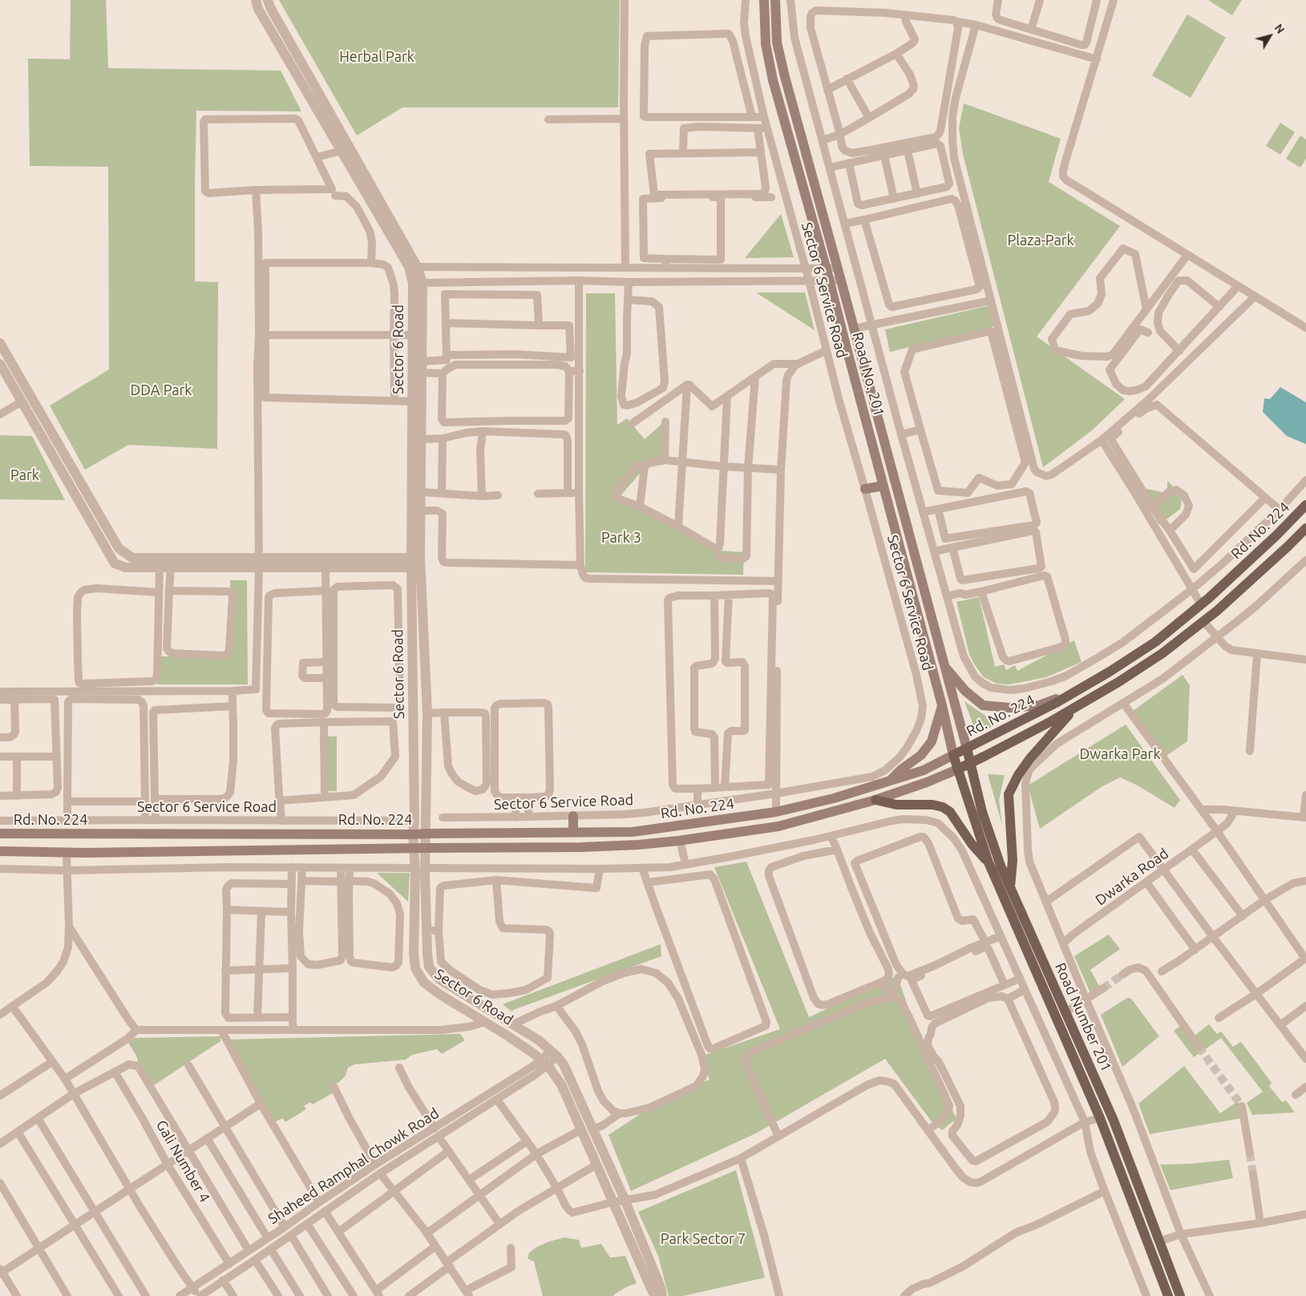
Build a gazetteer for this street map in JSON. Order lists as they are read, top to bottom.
{
  "streets": {
    "main road": ["Road No. 201", "Rd. No. 224", "Road Number 201"],
    "street": [
      "Sector 6 Service Road",
      "Sector 6 Road",
      "Dwarka Road",
      "Gali Number 4",
      "Shaheed Ramphal Chowk Road"
    ]
  },
  "crossings": [
    ["Sector 6 Service Road", "Sector 6 Road"],
    ["Sector 6 Road", "Rd. No. 224"],
    ["Sector 6 Road", "Shaheed Ramphal Chowk Road"],
    ["Road No. 201", "Rd. No. 224"],
    ["Road No. 201", "Road Number 201"],
    ["Rd. No. 224", "Road Number 201"],
    ["Gali Number 4", "Shaheed Ramphal Chowk Road"]
  ],
  "parks": [
    "Herbal Park",
    "Plaza-Park",
    "DDA Park",
    "Park",
    "Park 3",
    "Dwarka Park",
    "Park Sector 7"
  ],
  "north": "top right"
}
